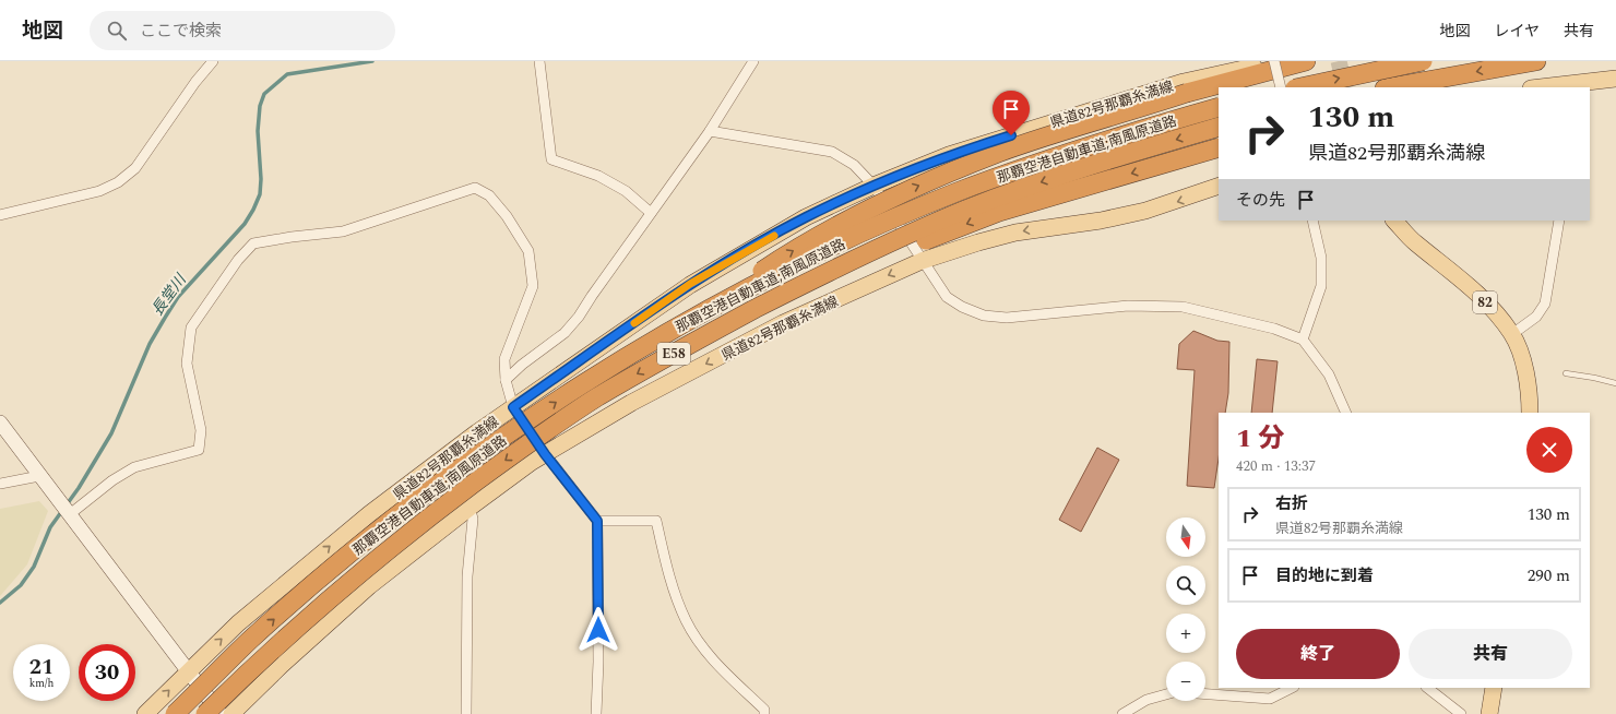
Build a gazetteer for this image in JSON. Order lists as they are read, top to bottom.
{
  "streets": {
    "highway": ["那覇空港自動車道;南風原道路", "E58"],
    "main road": ["県道82号那覇糸満線", "82"]
  },
  "water": ["長堂川"],
  "north": "bottom",
  "page": {
    "header": "地図",
    "search": "ここで検索",
    "nav": ["地図", "レイヤ", "共有"],
    "turn": ["130 m", "県道82号那覇糸満線"],
    "then": "その先",
    "heading": ["1 分", "420 m · 13:37"],
    "list": [
      {
        "name": "右折",
        "note": "県道82号那覇糸満線",
        "value": "130 m"
      },
      {
        "name": "目的地に到着",
        "value": "290 m"
      }
    ],
    "map_buttons": ["+", "−"],
    "buttons": ["終了", "共有"],
    "speed": "21 km/h",
    "limit": "30"
  }
}
